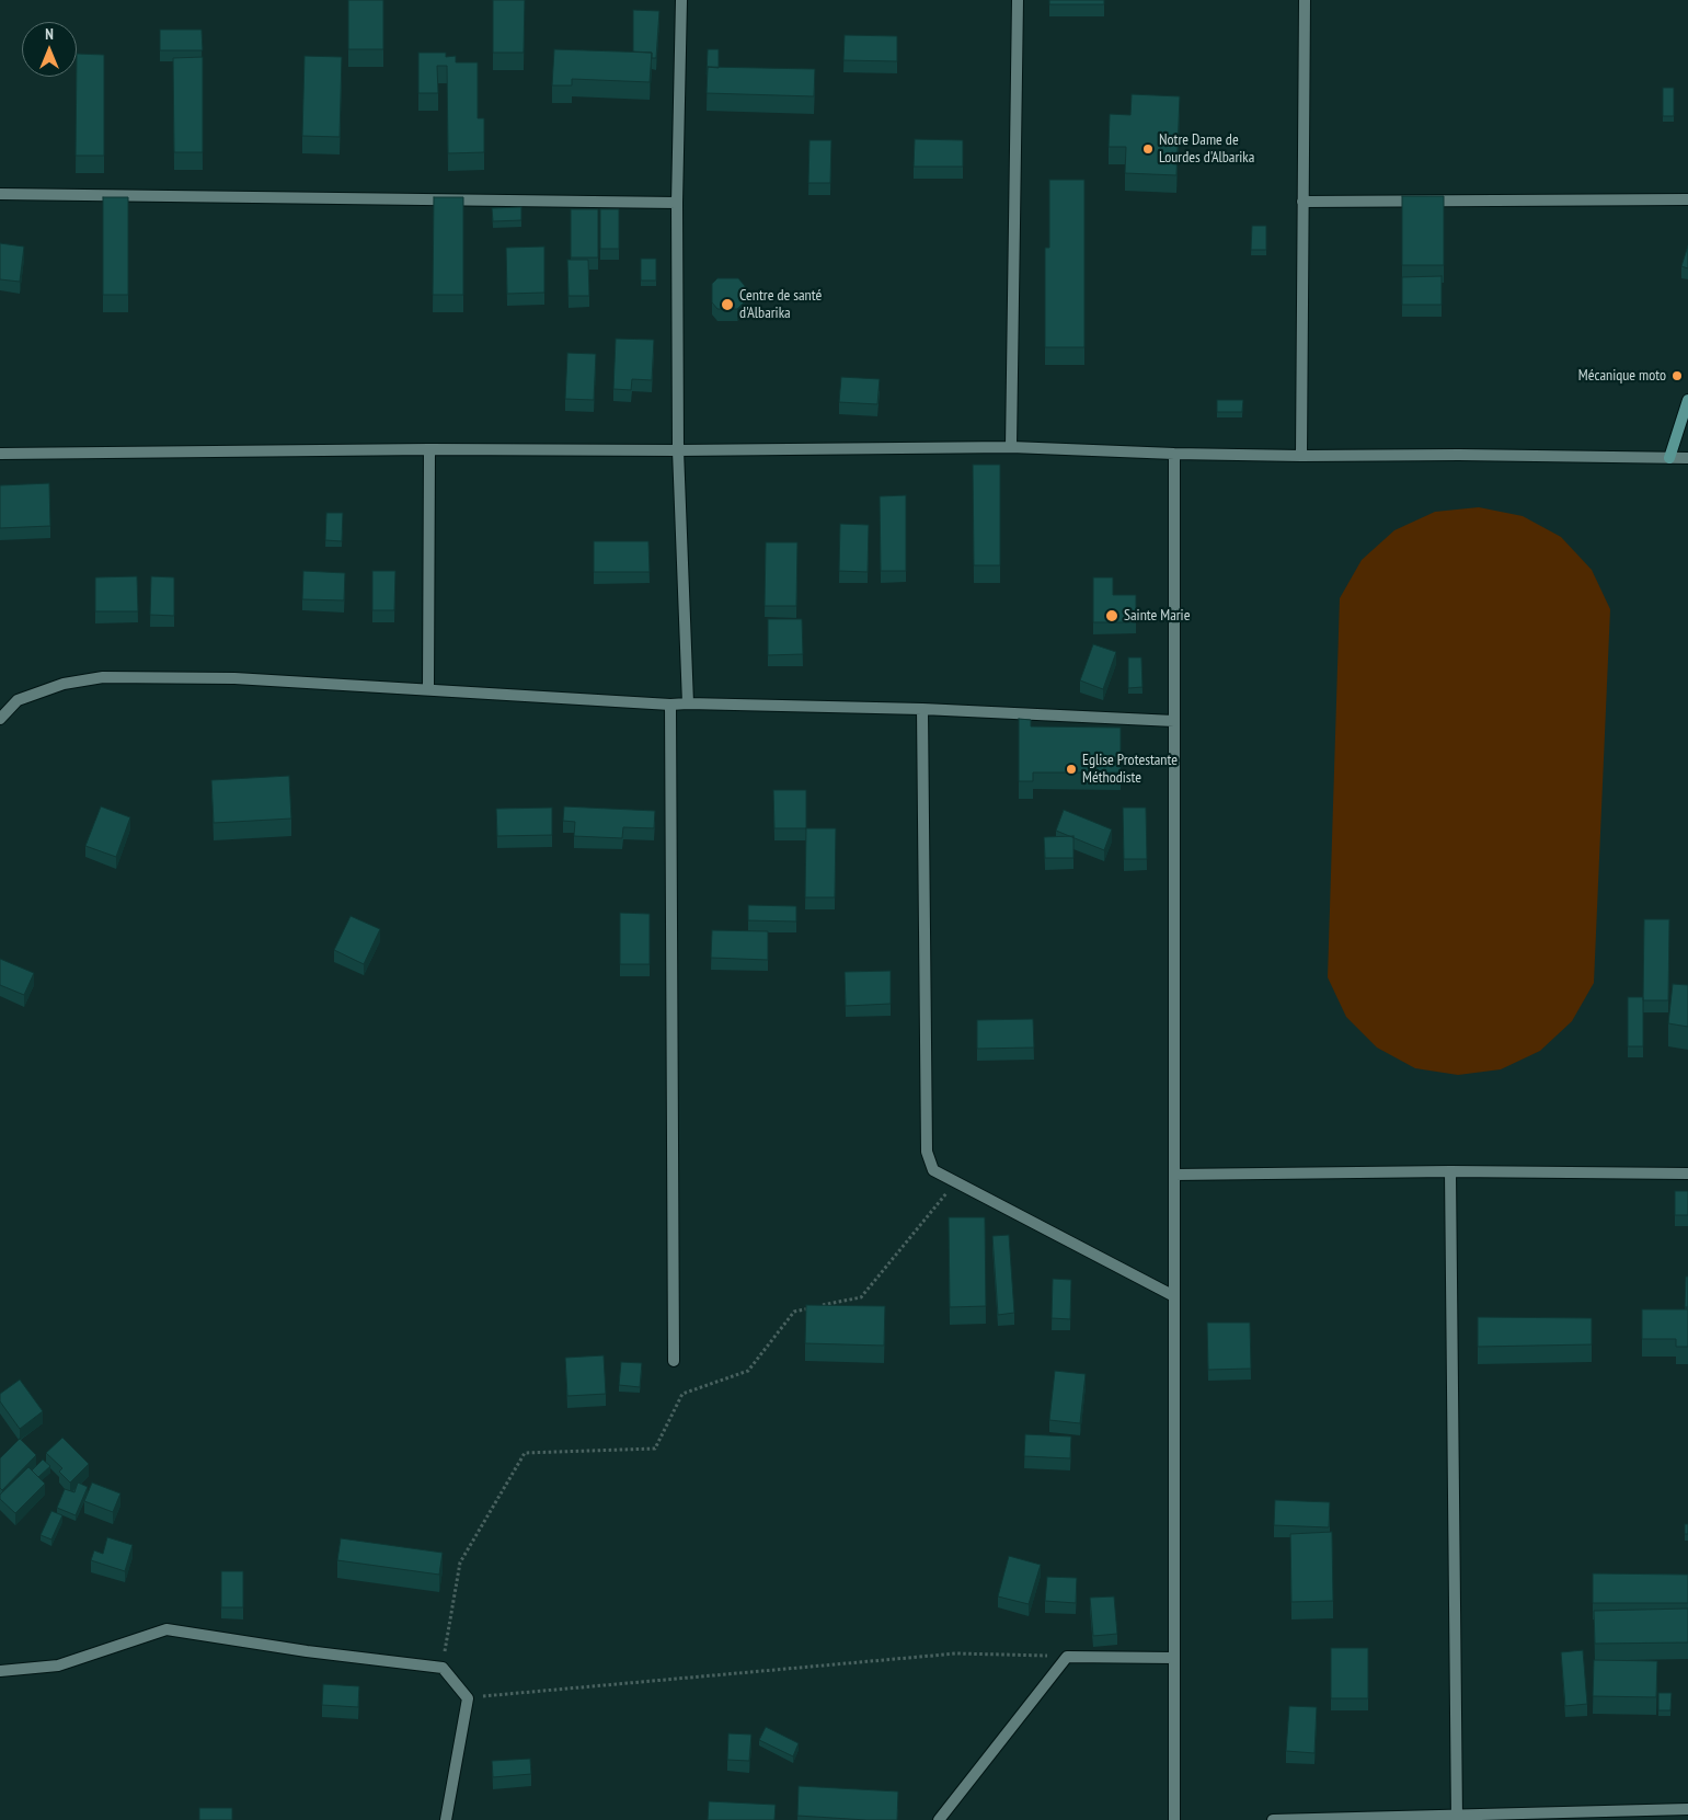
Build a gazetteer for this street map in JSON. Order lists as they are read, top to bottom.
{
  "places": [
    "Notre Dame de Lourdes d'Albarika",
    "Centre de santé d'Albarika",
    "Mécanique moto",
    "Sainte Marie",
    "Eglise Protestante Méthodiste"
  ],
  "north": "top"
}
